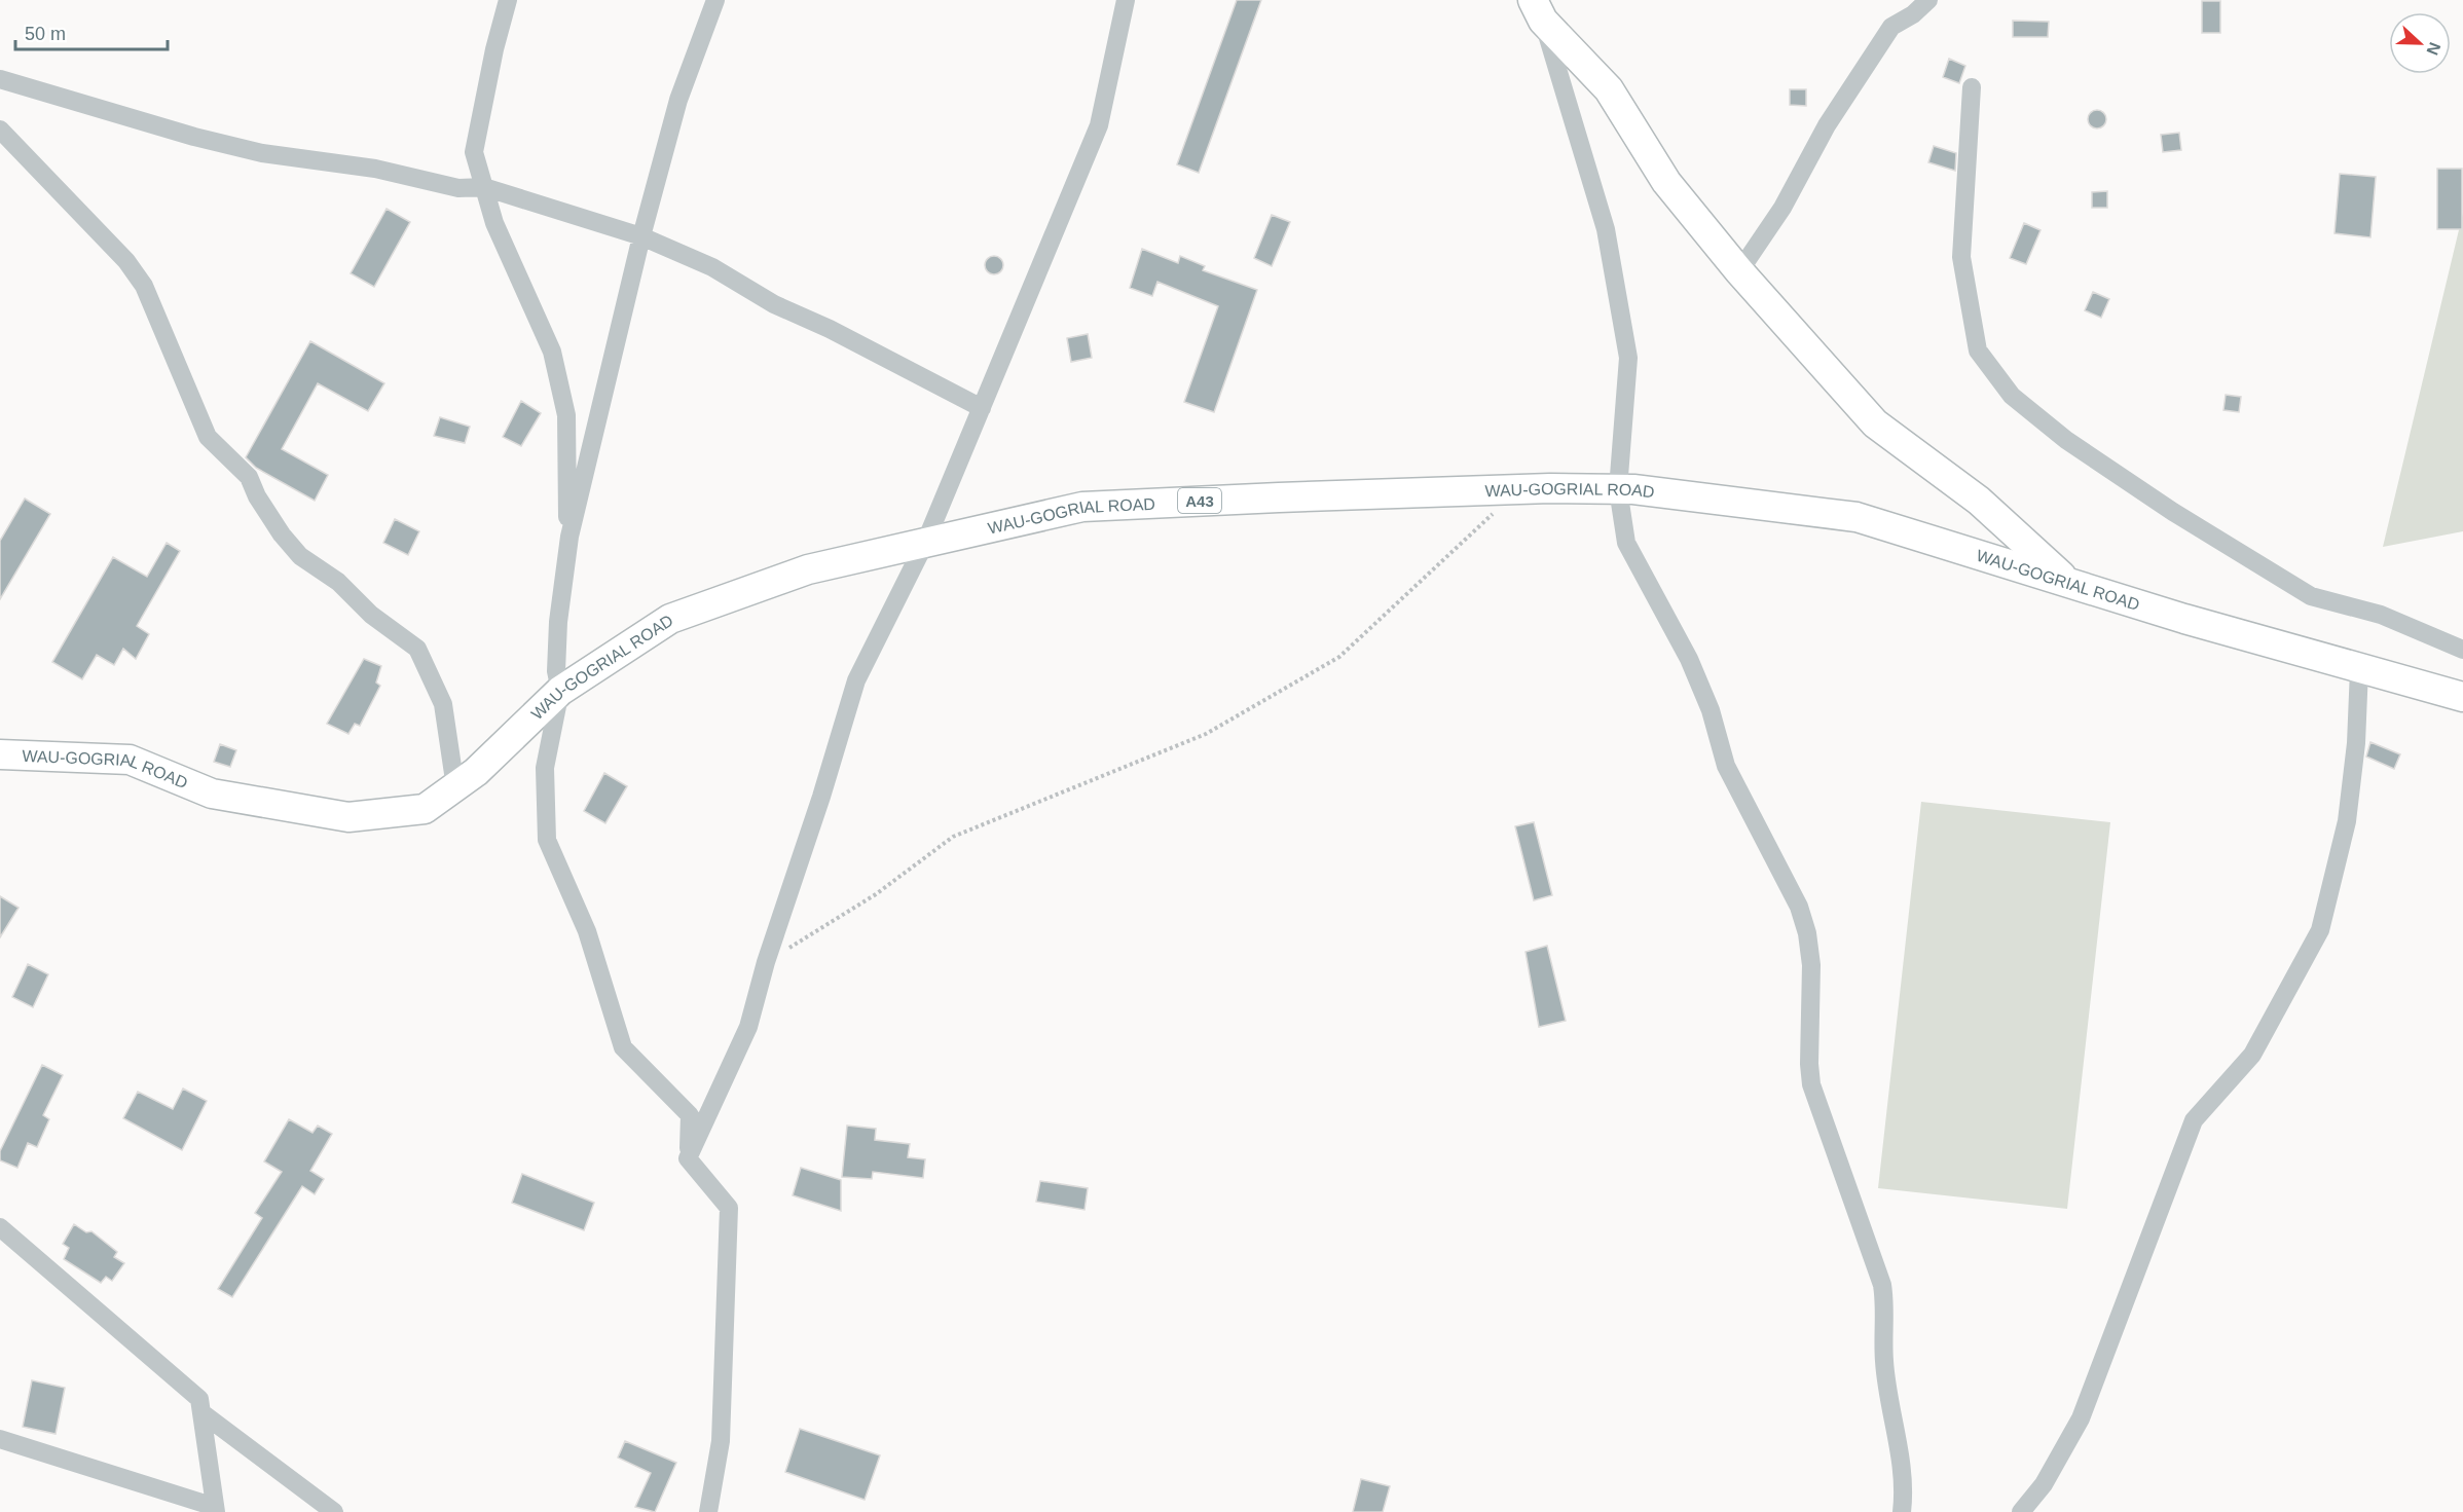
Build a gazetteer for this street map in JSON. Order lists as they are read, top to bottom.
{
  "streets": {
    "main road": ["WAU-GOGRIAL ROAD", "A43"]
  },
  "scale_bar": "50 m",
  "north": "right"
}
